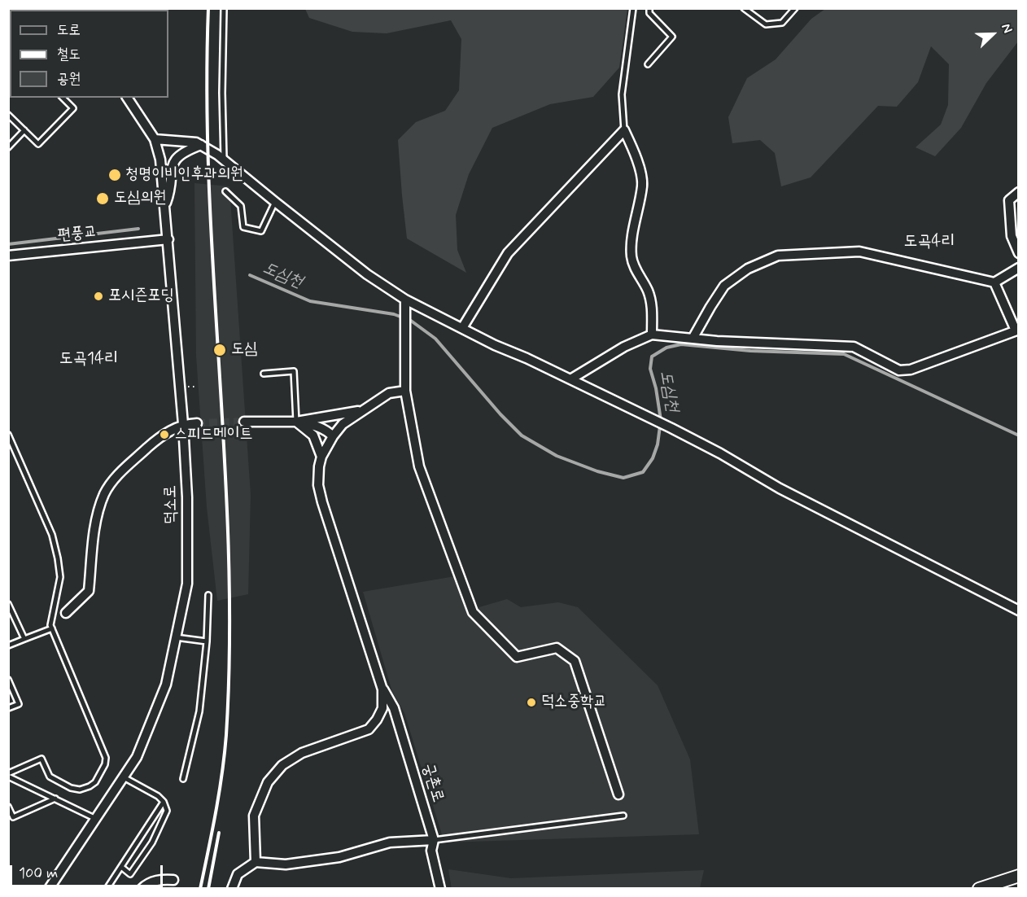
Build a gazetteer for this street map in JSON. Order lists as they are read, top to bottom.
{
  "streets": {
    "street": ["편풍교", "덕소로", "궁촌로"]
  },
  "crossings": [
    ["편풍교", "덕소로"]
  ],
  "districts": ["도곡4리", "도곡14리"],
  "water": ["도심천"],
  "places": [
    "청명이비인후과의원",
    "도심의원",
    "포시즌포딩",
    "도심",
    "스피드메이트",
    "덕소중학교"
  ],
  "legend": ["도로", "철도", "공원"],
  "scale_bar": "100 m",
  "north": "top right"
}
